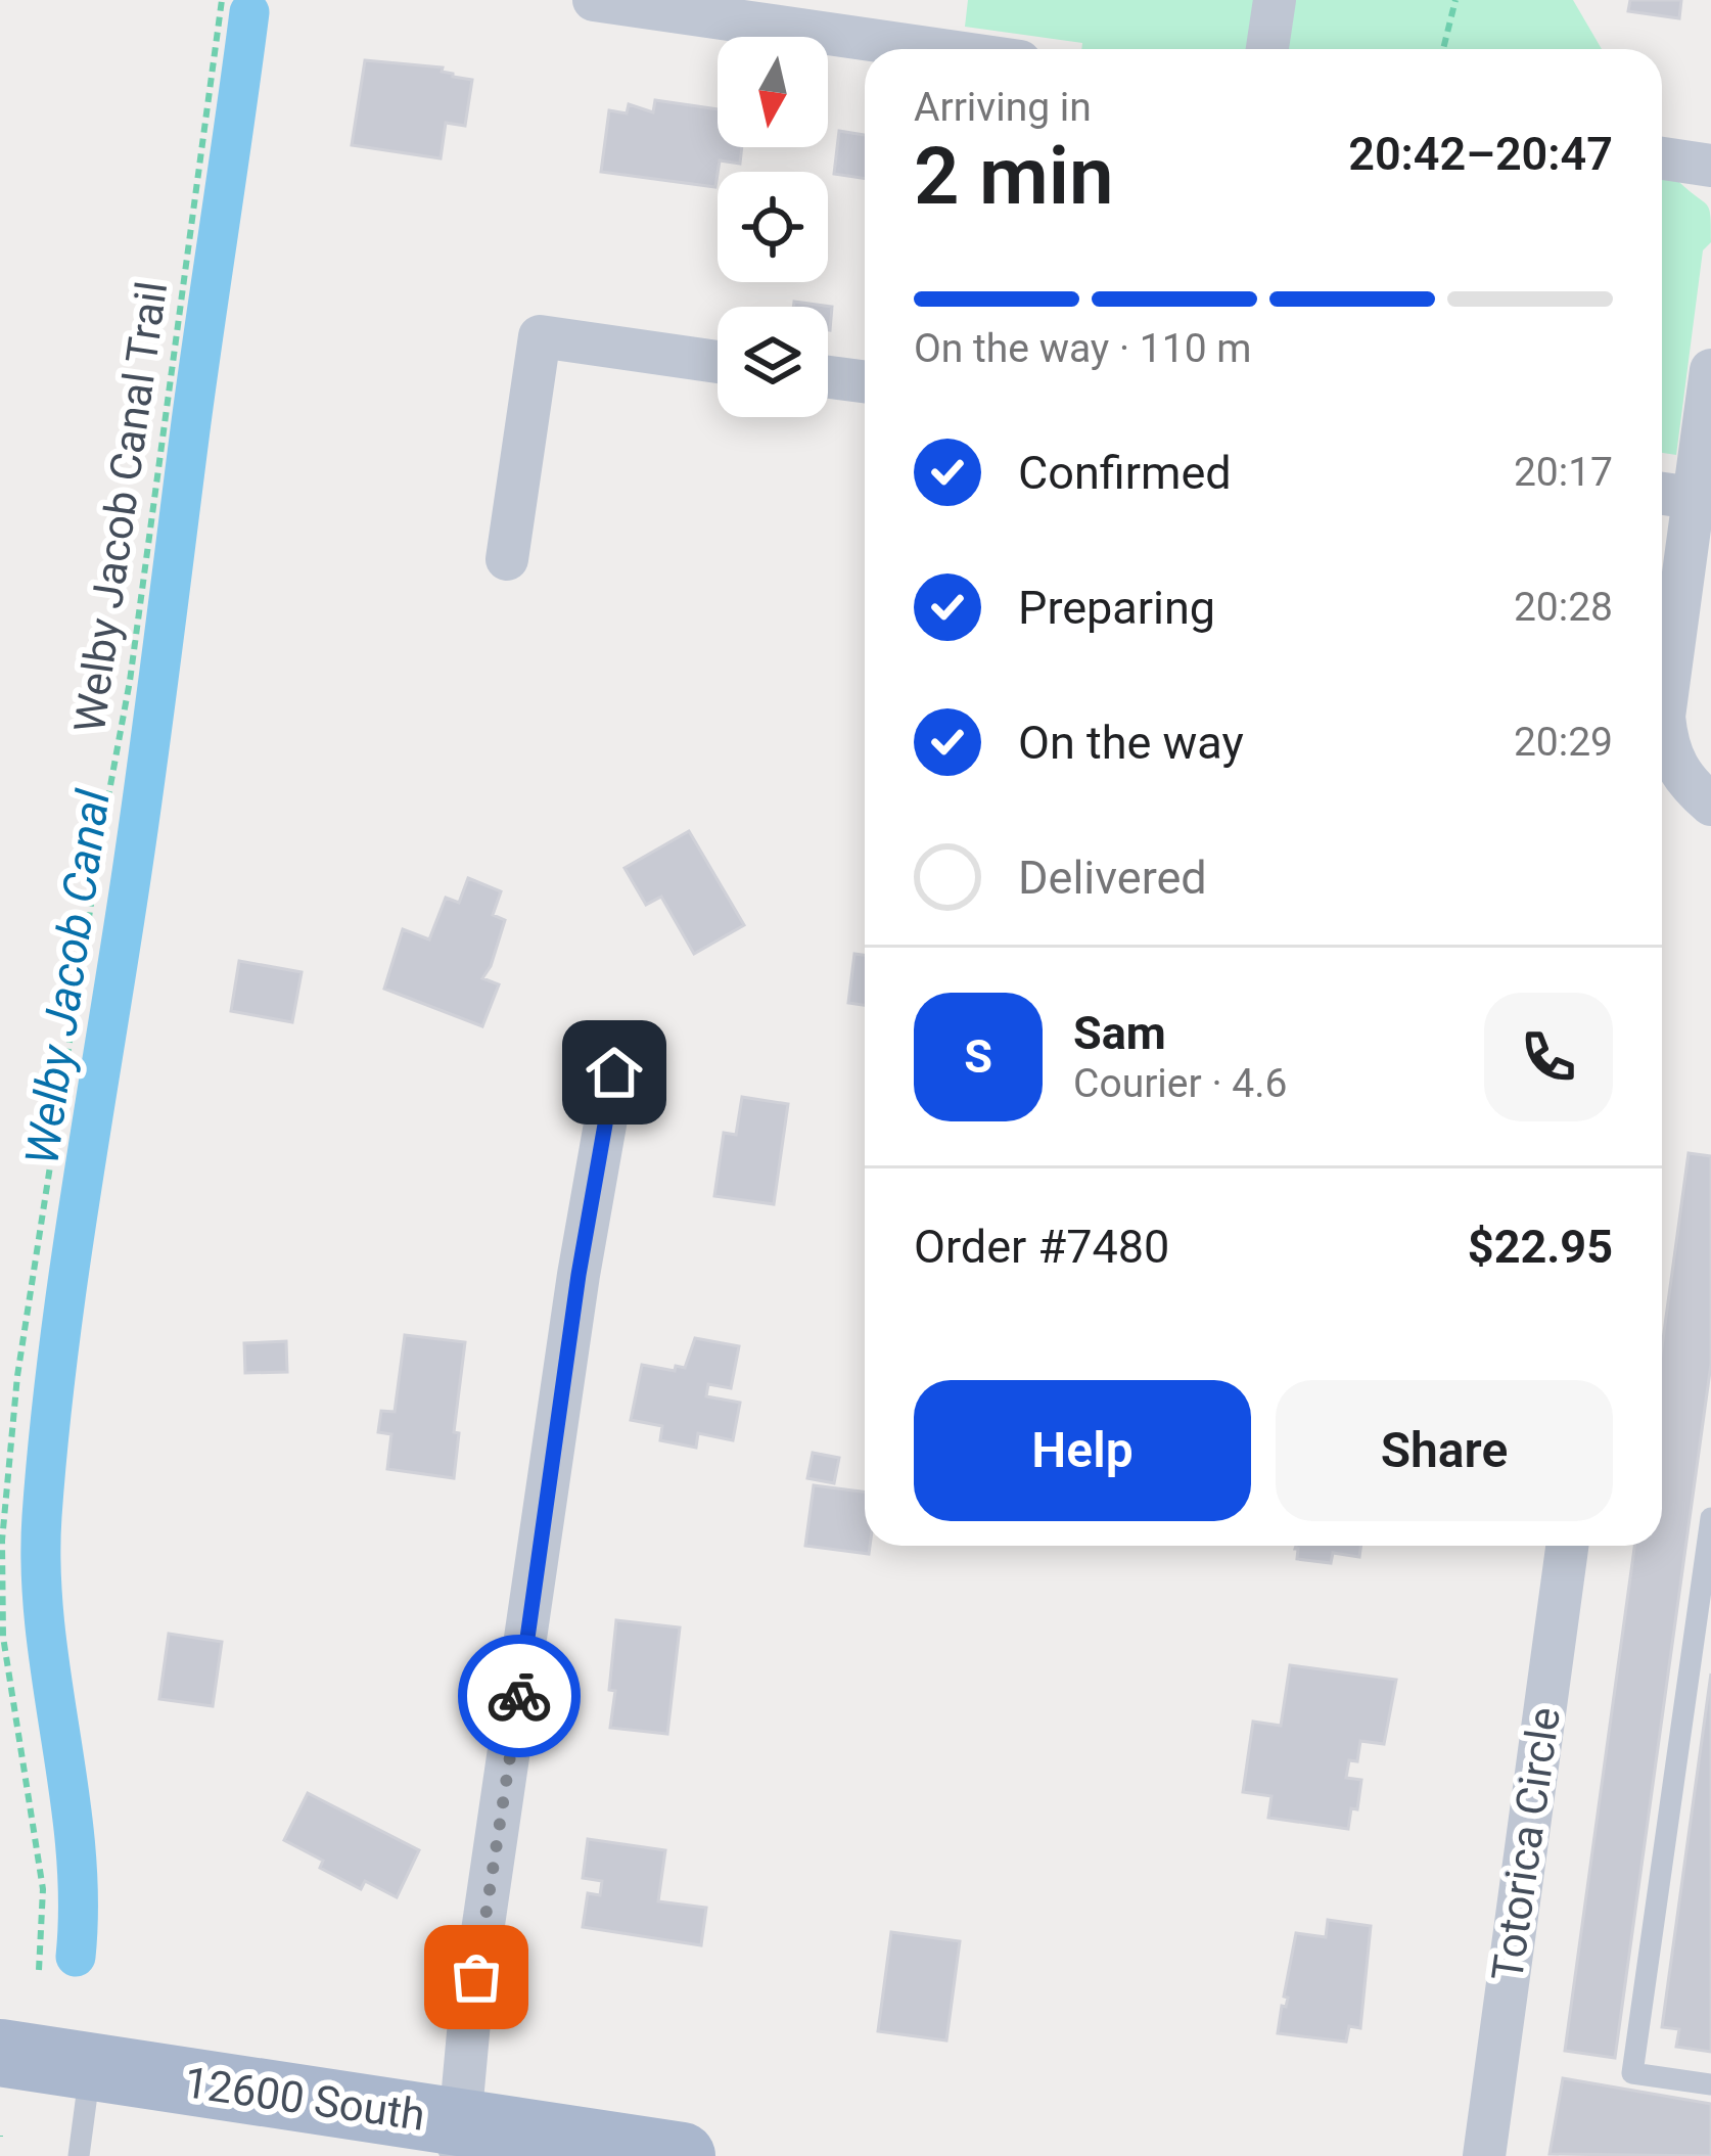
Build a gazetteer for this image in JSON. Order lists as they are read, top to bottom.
{
  "streets": {
    "main road": ["12600 South"],
    "street": ["Totorica Circle"],
    "path": ["Welby Jacob Canal Trail"]
  },
  "water": ["Welby Jacob Canal"],
  "north": "bottom",
  "page": {
    "heading": ["2 min", "Arriving in", "20:42–20:47"],
    "panel": [
      "Sam",
      "Courier · 4.6",
      "Order #7480",
      "$22.95"
    ],
    "bar": "On the way · 110 m",
    "list": [
      ["Confirmed", "20:17"],
      ["Preparing", "20:28"],
      ["On the way", "20:29"],
      "Delivered"
    ],
    "round": "S",
    "buttons": ["Help", "Share"]
  }
}
